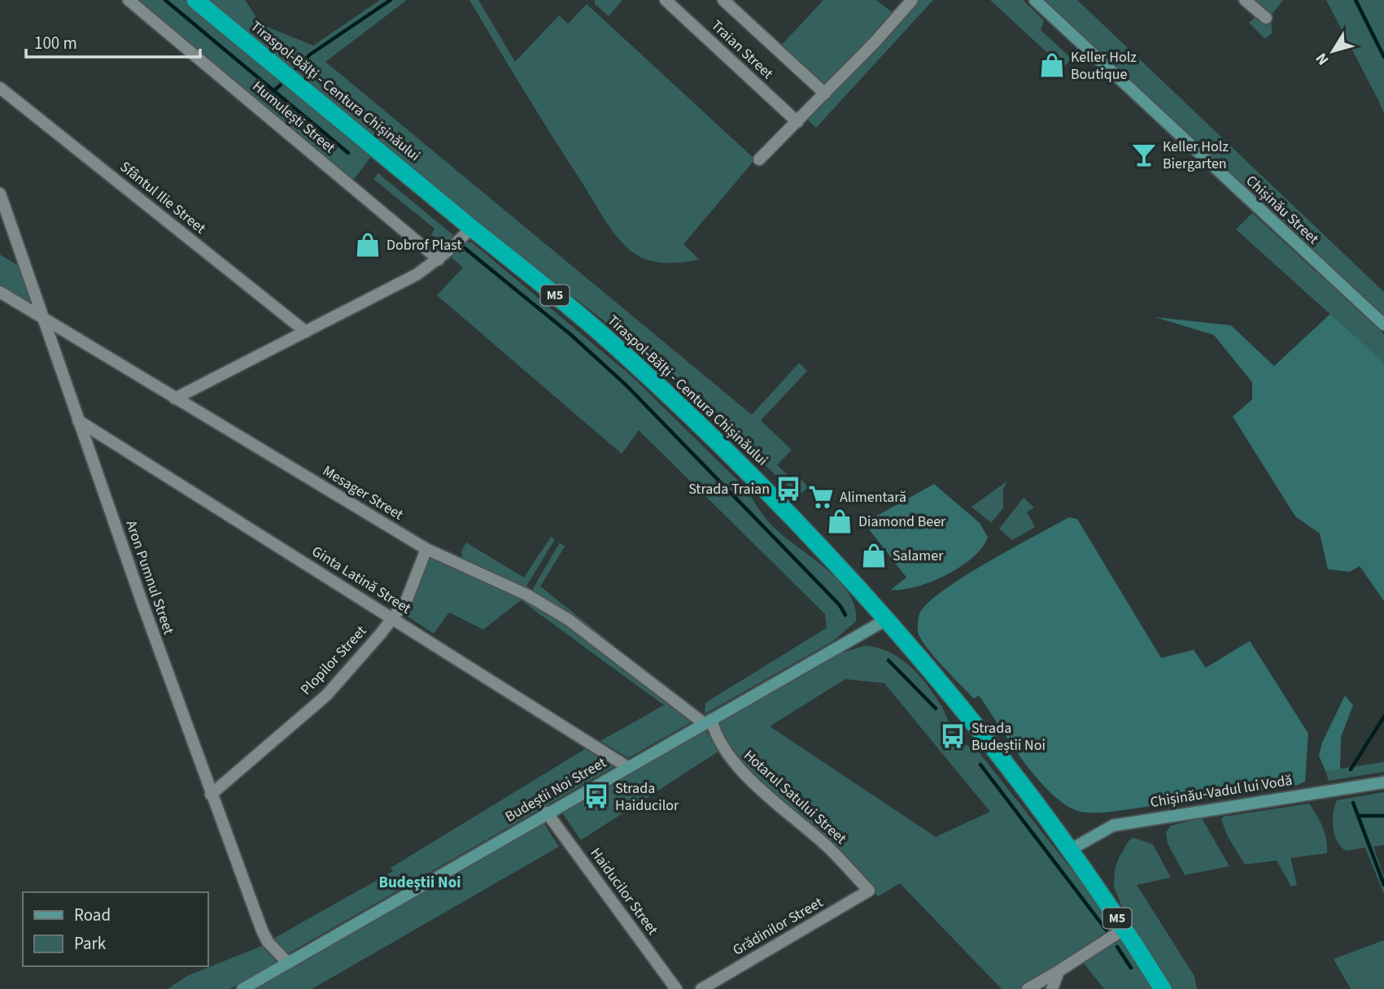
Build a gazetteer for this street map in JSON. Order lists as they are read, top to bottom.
{
  "streets": {
    "highway": ["Tiraspol-Bălţi - Centura Chișinăului", "M5"],
    "street": [
      "Traian Street",
      "Humulești Street",
      "Sfântul Ilie Street",
      "Chișinău Street",
      "Mesager Street",
      "Aron Pumnul Street",
      "Ginta Latină Street",
      "Plopilor Street",
      "Budeștii Noi Street",
      "Chișinău-Vadul lui Vodă",
      "Hotarul Satului Street",
      "Haiducilor Street",
      "Grădinilor Street"
    ]
  },
  "crossings": [
    ["Tiraspol-Bălţi - Centura Chișinăului", "Budeștii Noi Street"],
    ["Tiraspol-Bălţi - Centura Chișinăului", "Chișinău-Vadul lui Vodă"],
    ["Mesager Street", "Aron Pumnul Street"],
    ["Mesager Street", "Plopilor Street"],
    ["Mesager Street", "Budeștii Noi Street"],
    ["Mesager Street", "Hotarul Satului Street"],
    ["Aron Pumnul Street", "Ginta Latină Street"],
    ["Aron Pumnul Street", "Plopilor Street"],
    ["Aron Pumnul Street", "Budeștii Noi Street"],
    ["Ginta Latină Street", "Plopilor Street"],
    ["Ginta Latină Street", "Budeștii Noi Street"],
    ["Budeștii Noi Street", "Hotarul Satului Street"],
    ["Budeștii Noi Street", "Haiducilor Street"],
    ["Hotarul Satului Street", "Grădinilor Street"]
  ],
  "districts": ["Budeştii Noi"],
  "places": {
    "shop": [
      "Keller Holz Boutique",
      "Dobrof Plast",
      "Diamond Beer",
      "Salamer"
    ],
    "bar": ["Keller Holz Biergarten"],
    "bus stop": ["Strada Traian", "Strada Budeștii Noi", "Strada Haiducilor"],
    "supermarket": ["Alimentară"]
  },
  "legend": ["Road", "Park"],
  "scale_bar": "100 m",
  "north": "bottom left"
}
